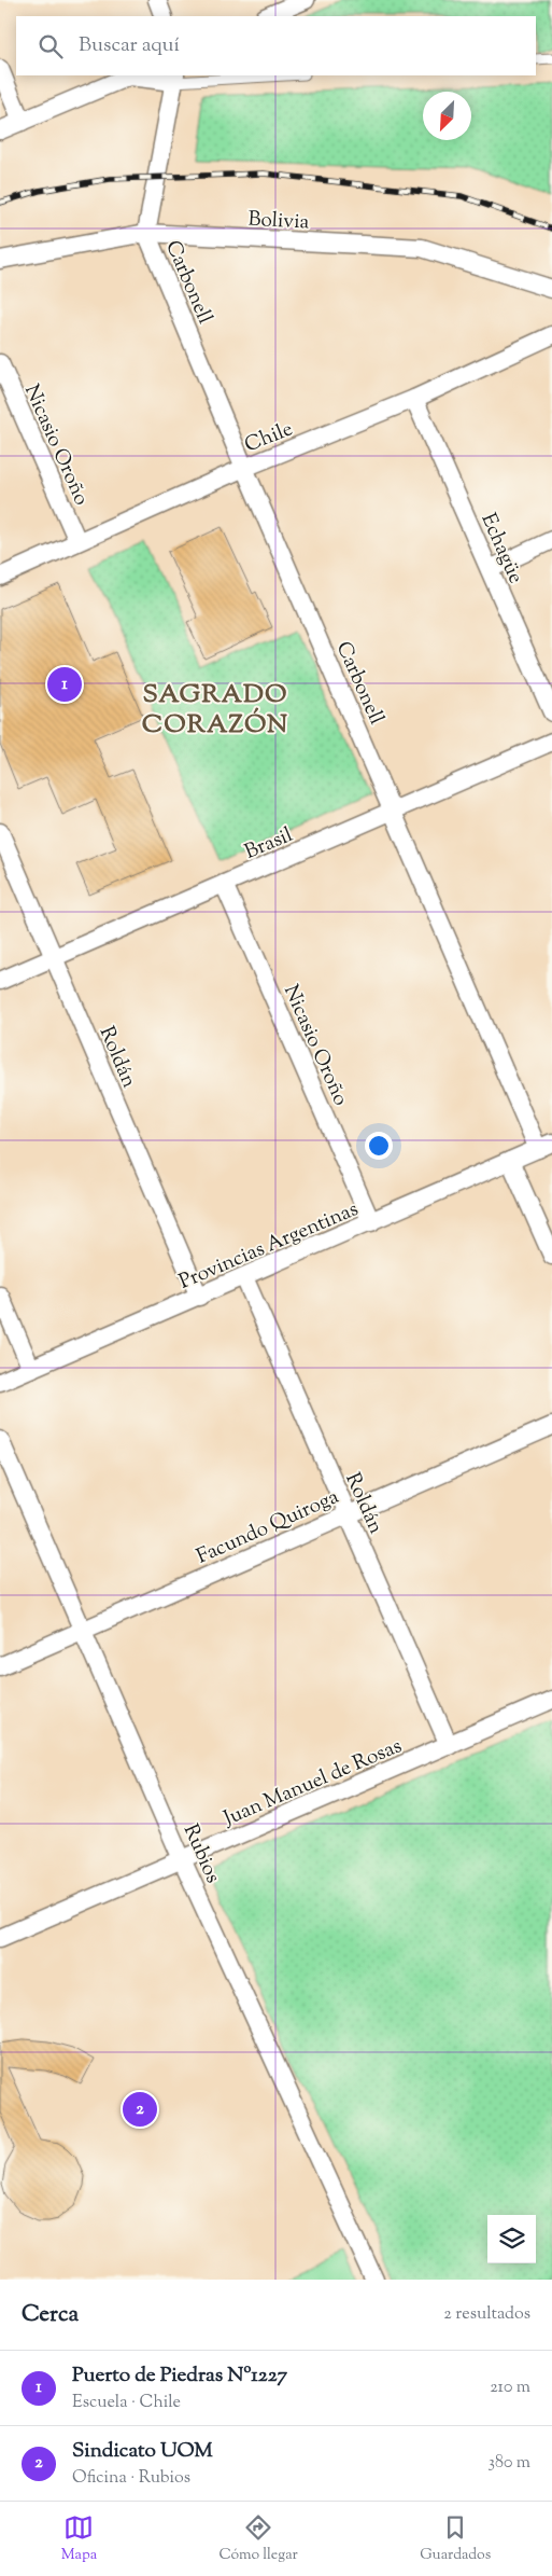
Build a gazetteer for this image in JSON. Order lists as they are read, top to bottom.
{
  "streets": {
    "street": [
      "Bolivia",
      "Carbonell",
      "Chile",
      "Nicasio Oroño",
      "Echagüe",
      "Brasil",
      "Roldán",
      "Provincias Argentinas",
      "Facundo Quiroga",
      "Juan Manuel de Rosas",
      "Rubios"
    ]
  },
  "crossings": [
    ["Bolivia", "Carbonell"],
    ["Carbonell", "Chile"],
    ["Carbonell", "Brasil"],
    ["Carbonell", "Provincias Argentinas"],
    ["Chile", "Nicasio Oroño"],
    ["Chile", "Echagüe"],
    ["Nicasio Oroño", "Brasil"],
    ["Nicasio Oroño", "Provincias Argentinas"],
    ["Brasil", "Roldán"],
    ["Roldán", "Provincias Argentinas"],
    ["Roldán", "Facundo Quiroga"],
    ["Roldán", "Juan Manuel de Rosas"],
    ["Facundo Quiroga", "Rubios"],
    ["Juan Manuel de Rosas", "Rubios"]
  ],
  "districts": ["SAGRADO CORAZÓN"],
  "north": "bottom left",
  "page": {
    "search": "Buscar aquí",
    "pins": ["1", "2"],
    "heading": ["Cerca", "2 resultados"],
    "list": [
      {
        "mark": "1",
        "name": "Puerto de Piedras Nº1227",
        "note": "Escuela · Chile",
        "value": "210 m"
      },
      {
        "mark": "2",
        "name": "Sindicato UOM",
        "note": "Oficina · Rubios",
        "value": "380 m"
      }
    ],
    "nav": ["Mapa", "Cómo llegar", "Guardados"]
  }
}
